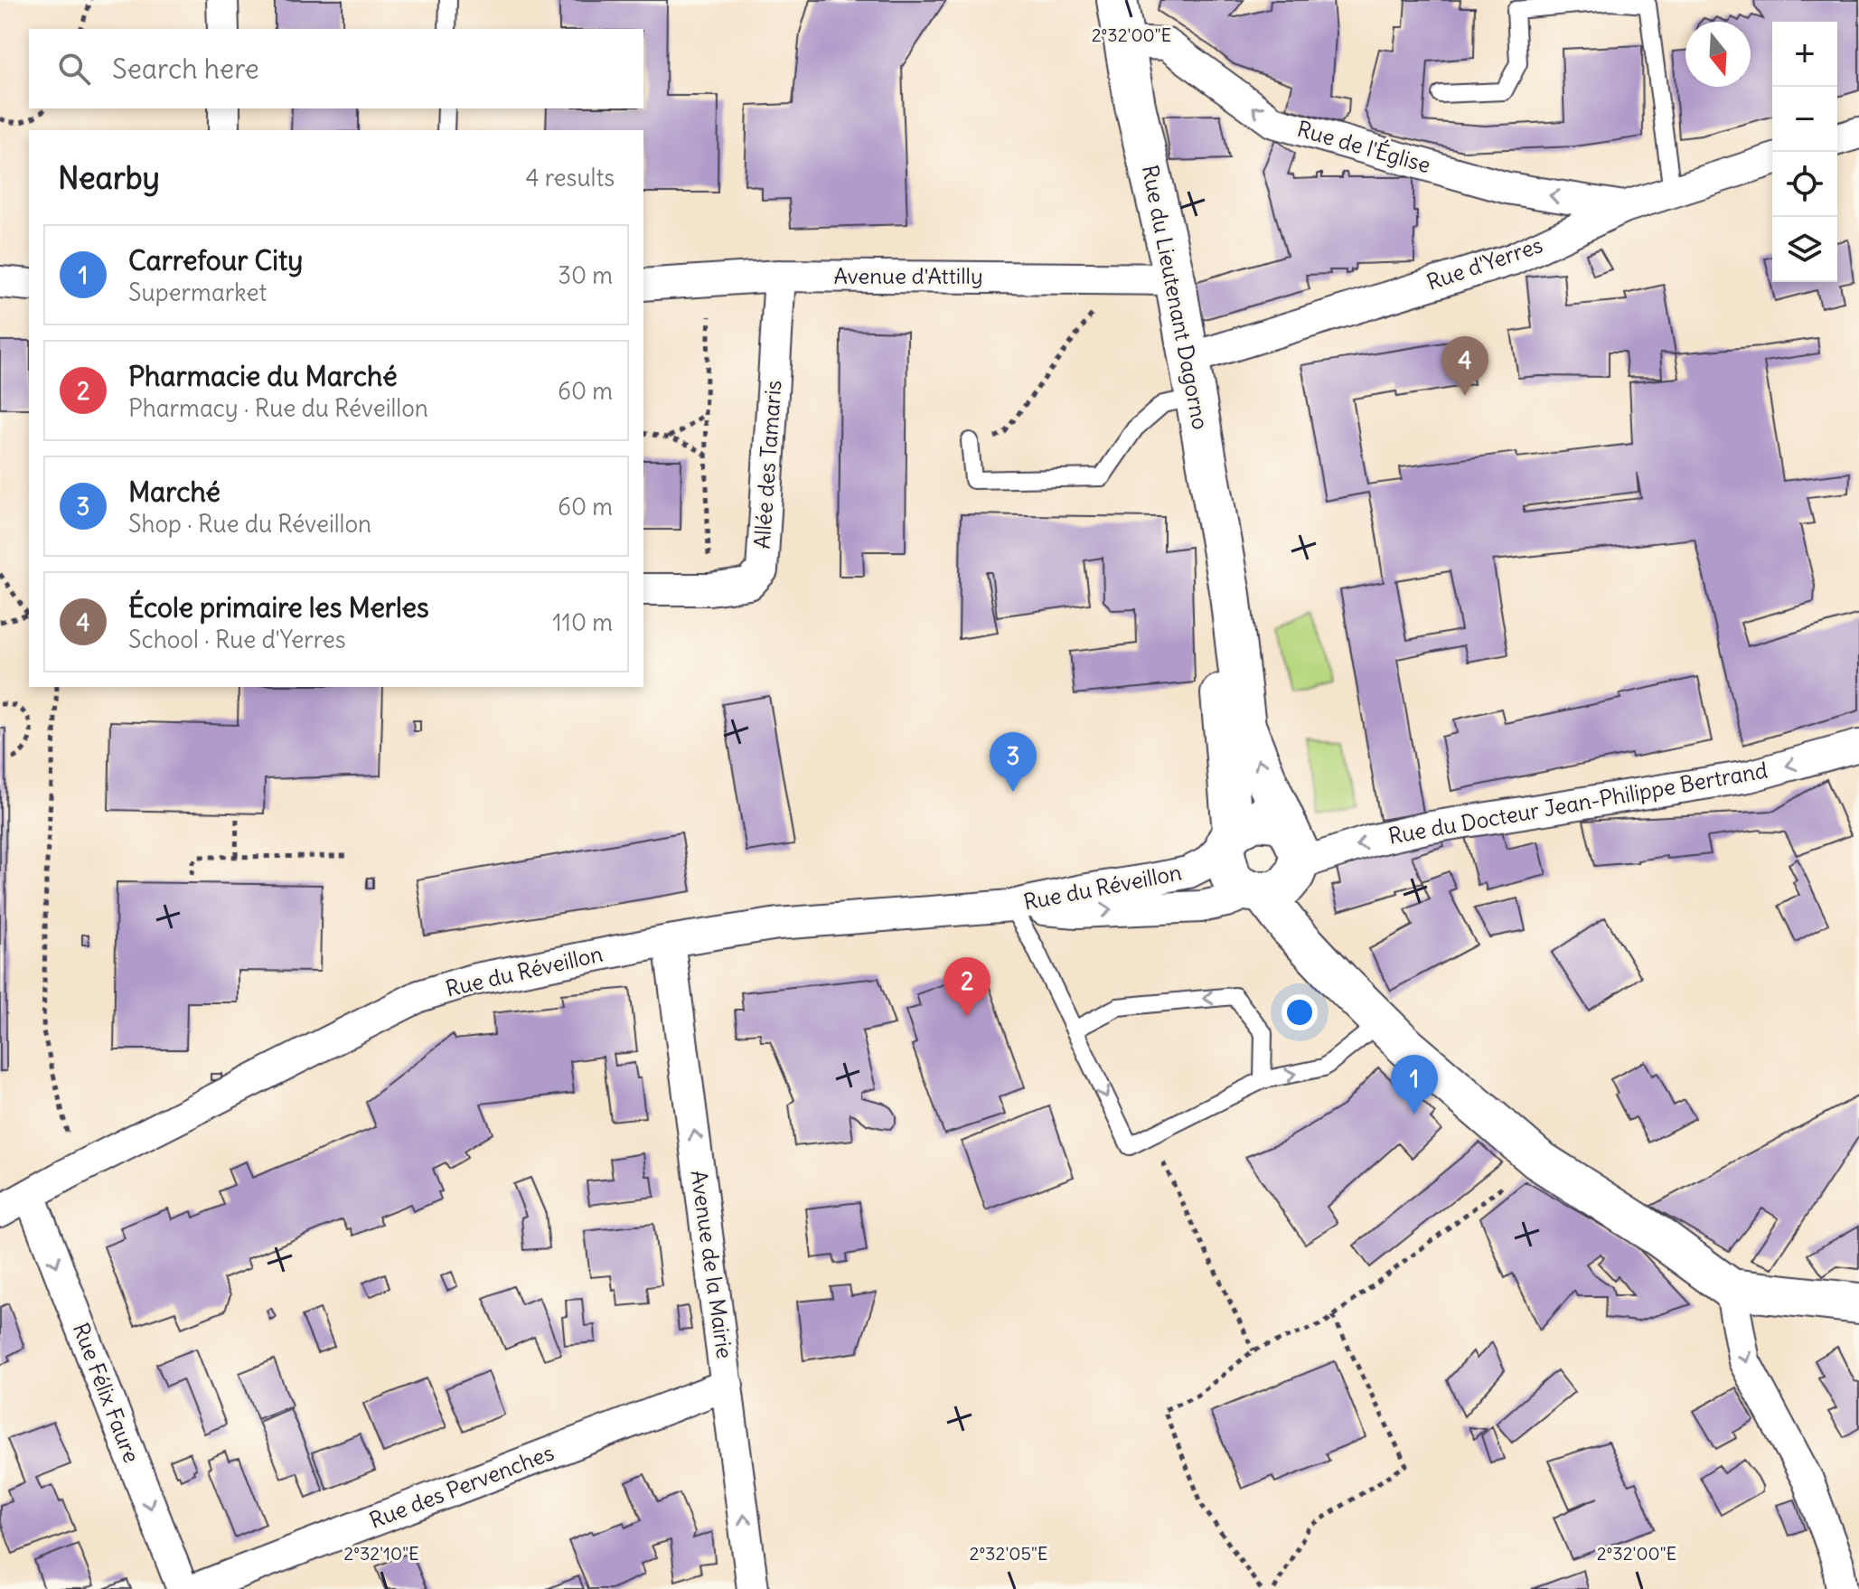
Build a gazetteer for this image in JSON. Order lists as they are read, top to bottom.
{
  "streets": {
    "street": [
      "Rue de l'Église",
      "Rue d'Yerres",
      "Avenue d'Attilly",
      "Rue du Lieutenant Dagorno",
      "Allée des Tamaris",
      "Rue du Docteur Jean-Philippe Bertrand",
      "Rue du Réveillon",
      "Avenue de la Mairie",
      "Rue Félix Faure",
      "Rue des Pervenches"
    ]
  },
  "crossings": [
    ["Rue de l'Église", "Rue d'Yerres"],
    ["Rue de l'Église", "Rue du Lieutenant Dagorno"],
    ["Rue d'Yerres", "Rue du Lieutenant Dagorno"],
    ["Avenue d'Attilly", "Rue du Lieutenant Dagorno"],
    ["Avenue d'Attilly", "Allée des Tamaris"],
    ["Rue du Lieutenant Dagorno", "Rue du Docteur Jean-Philippe Bertrand"],
    ["Rue du Lieutenant Dagorno", "Rue du Réveillon"],
    ["Rue du Docteur Jean-Philippe Bertrand", "Rue du Réveillon"],
    ["Rue du Réveillon", "Avenue de la Mairie"],
    ["Rue du Réveillon", "Rue Félix Faure"],
    ["Avenue de la Mairie", "Rue des Pervenches"]
  ],
  "one_way": [
    "Rue de l'Église",
    "Rue du Docteur Jean-Philippe Bertrand",
    "Avenue de la Mairie",
    "Rue Félix Faure"
  ],
  "north": "bottom",
  "page": {
    "map_buttons": ["+", "−"],
    "search": "Search here",
    "heading": ["Nearby", "4 results"],
    "list": [
      {
        "mark": "1",
        "name": "Carrefour City",
        "note": "Supermarket",
        "value": "30 m"
      },
      {
        "mark": "2",
        "name": "Pharmacie du Marché",
        "note": "Pharmacy · Rue du Réveillon",
        "value": "60 m"
      },
      {
        "mark": "3",
        "name": "Marché",
        "note": "Shop · Rue du Réveillon",
        "value": "60 m"
      },
      {
        "mark": "4",
        "name": "École primaire les Merles",
        "note": "School · Rue d'Yerres",
        "value": "110 m"
      }
    ],
    "pins": [
      "4",
      "3",
      "2",
      "1"
    ]
  },
  "coordinates": ["2°32'00\"E", "2°32'10\"E", "2°32'05\"E"]
}
